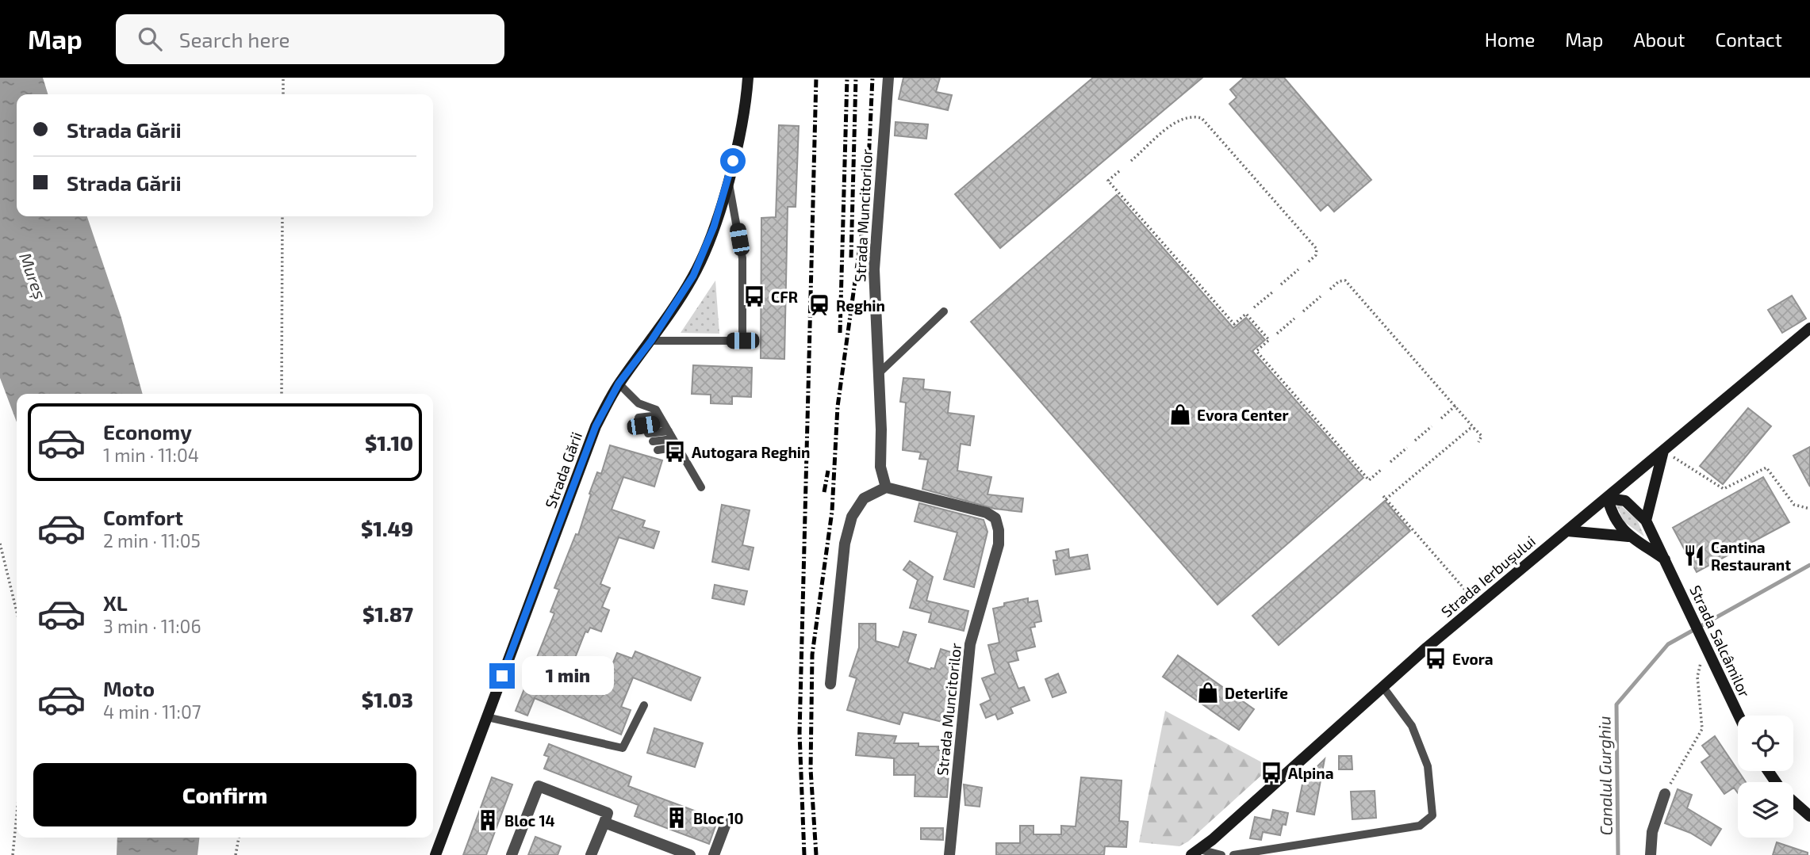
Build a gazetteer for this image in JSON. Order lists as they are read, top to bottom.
{
  "streets": {
    "main road": ["Strada Gării", "Strada Ierbușului", "Strada Salcâmilor"],
    "street": ["Strada Muncitorilor"]
  },
  "crossings": [
    ["Strada Ierbușului", "Strada Salcâmilor"]
  ],
  "water": ["Mureș", "Canalul Gurghiu"],
  "places": {
    "bus stop": [
      "CFR",
      "Autogara Reghin",
      "Evora",
      "Alpina"
    ],
    "station": ["Reghin"],
    "shop": ["Evora Center", "Deterlife"],
    "restaurant": ["Cantina Restaurant"],
    "building": ["Bloc 10", "Bloc 14"]
  },
  "page": {
    "header": "Map",
    "search": "Search here",
    "nav": [
      "Home",
      "Map",
      "About",
      "Contact"
    ],
    "banner": ["Strada Gării", "Strada Gării"],
    "list": [
      {
        "name": "Economy",
        "note": "1 min · 11:04",
        "value": "$1.10"
      },
      {
        "name": "Comfort",
        "note": "2 min · 11:05",
        "value": "$1.49"
      },
      {
        "name": "XL",
        "note": "3 min · 11:06",
        "value": "$1.87"
      },
      {
        "name": "Moto",
        "note": "4 min · 11:07",
        "value": "$1.03"
      }
    ],
    "bubble": "1 min",
    "buttons": "Confirm"
  }
}
